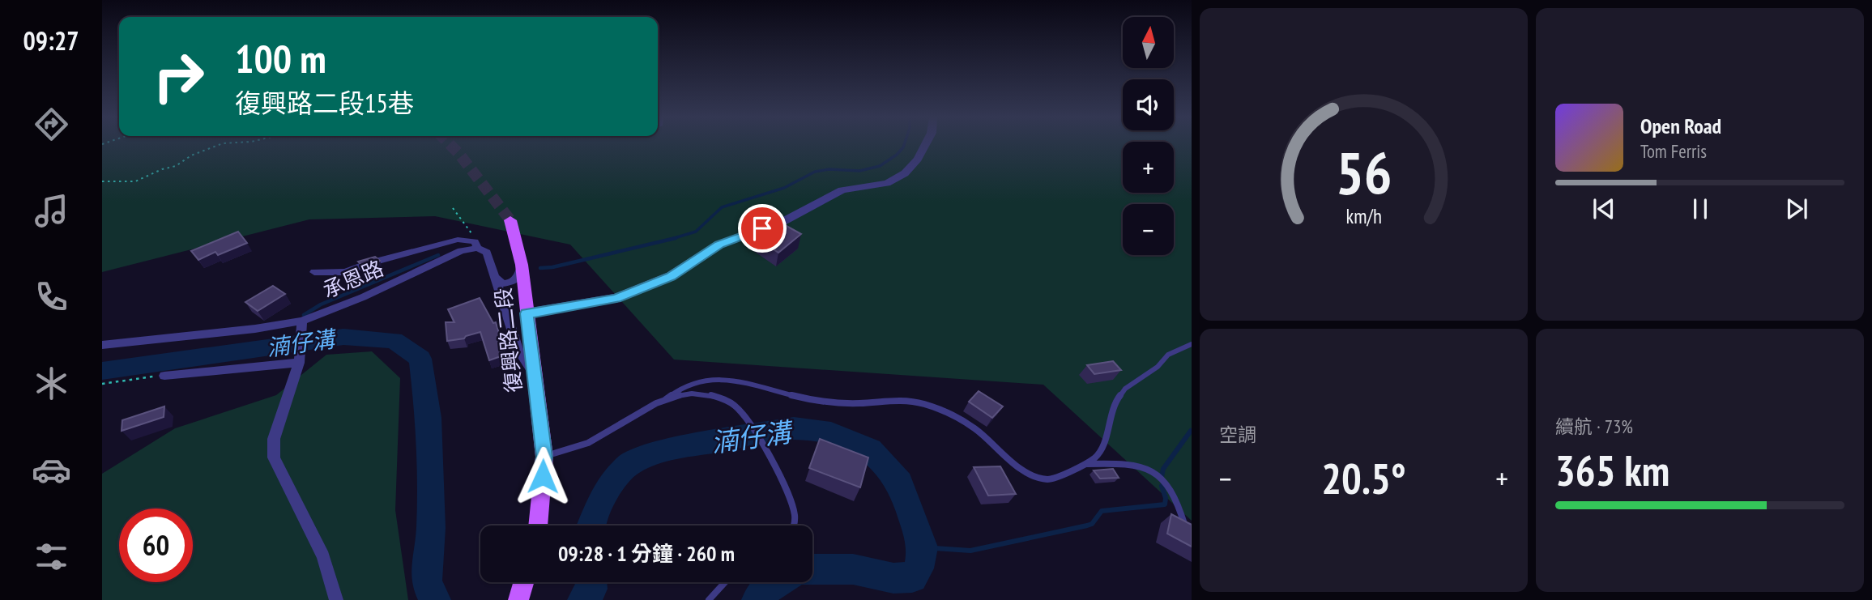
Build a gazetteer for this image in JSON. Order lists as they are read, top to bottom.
{
  "streets": {
    "main road": ["復興路二段"],
    "street": ["承恩路"]
  },
  "water": ["湳仔溝"],
  "north": "top",
  "page": {
    "tabs": "09:27",
    "map_buttons": ["+", "−"],
    "turn": ["100 m", "復興路二段15巷"],
    "song": ["Open Road", "Tom Ferris"],
    "tile": [
      "空調",
      ["續航 · 73%", "365 km"]
    ],
    "heat": ["−", "20.5°", "+"],
    "limit": "60",
    "trip": "09:28 · 1 分鐘 · 260 m",
    "gauge": ["56", "km/h"]
  }
}
